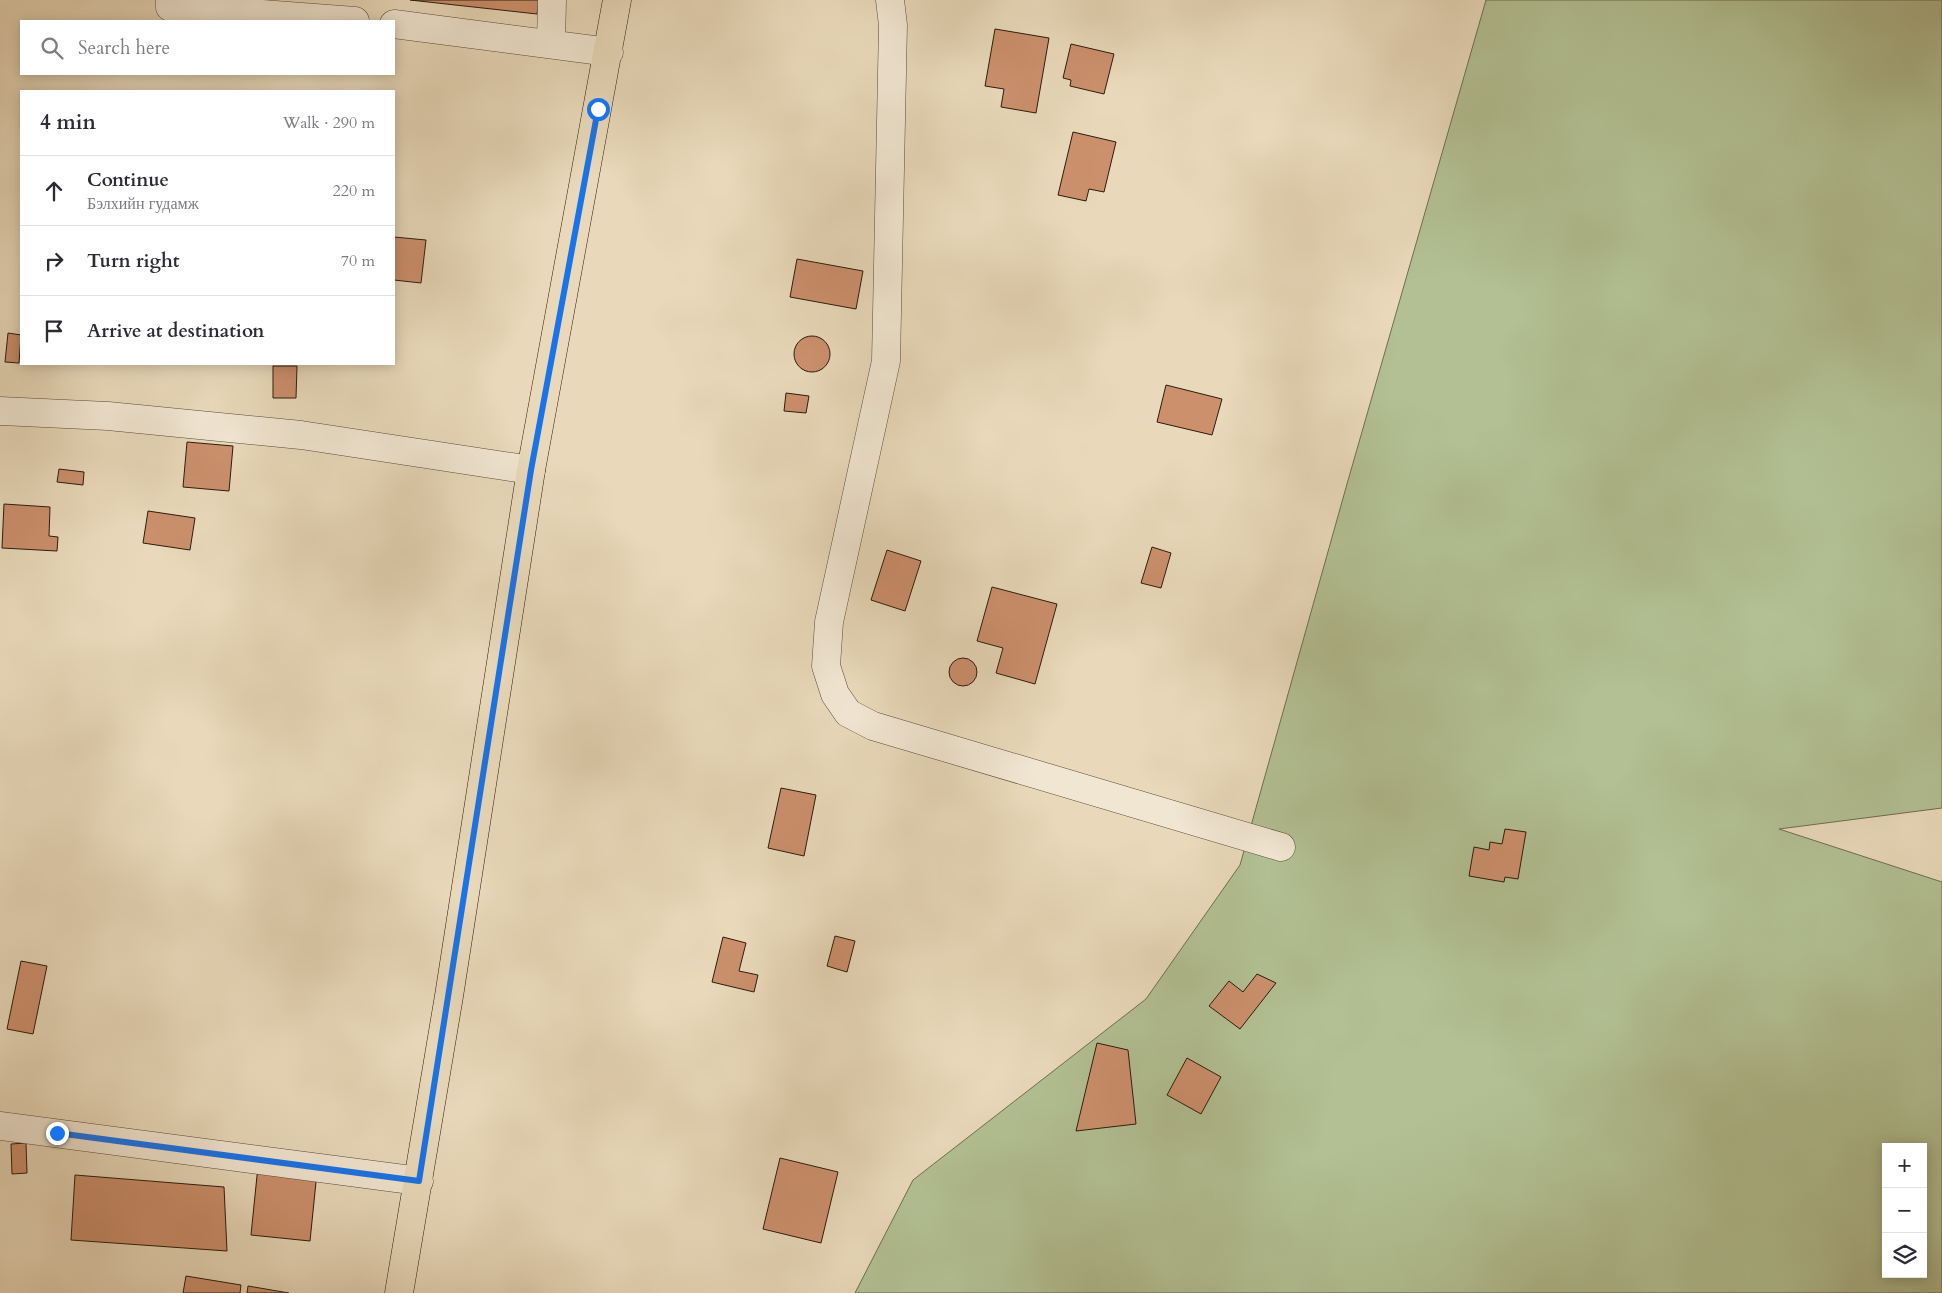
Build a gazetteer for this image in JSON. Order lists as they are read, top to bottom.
{
  "page": {
    "search": "Search here",
    "heading": ["4 min", "Walk · 290 m"],
    "list": [
      ["Continue", "Бэлхийн гудамж", "220 m"],
      ["Turn right", "70 m"],
      "Arrive at destination"
    ],
    "map_buttons": ["+", "−"]
  }
}
